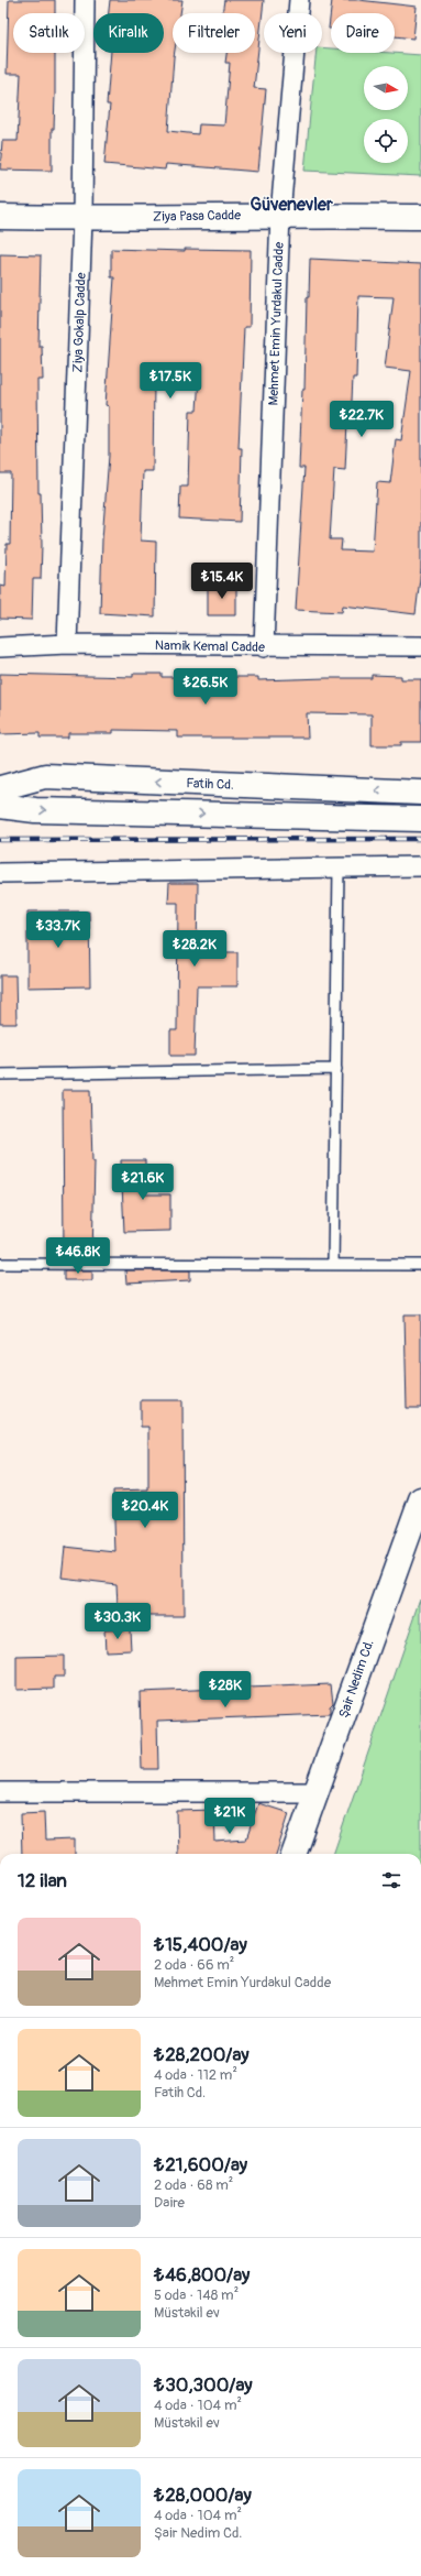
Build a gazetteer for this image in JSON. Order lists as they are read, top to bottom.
{
  "streets": {
    "street": [
      "Ziya Pasa Cadde",
      "Ziya Gokalp Cadde",
      "Mehmet Emin Yurdakul Cadde",
      "Namik Kemal Cadde",
      "Fatih Cd.",
      "Şair Nedim Cd."
    ]
  },
  "crossings": [
    ["Ziya Pasa Cadde", "Ziya Gokalp Cadde"],
    ["Ziya Pasa Cadde", "Mehmet Emin Yurdakul Cadde"],
    ["Ziya Gokalp Cadde", "Namik Kemal Cadde"],
    ["Mehmet Emin Yurdakul Cadde", "Namik Kemal Cadde"]
  ],
  "districts": ["Güvenevler"],
  "north": "right",
  "page": {
    "chip": [
      "Satılık",
      "Kiralık",
      "Filtreler",
      "Yeni",
      "Daire"
    ],
    "price": [
      "₺17.5K",
      "₺22.7K",
      "₺15.4K",
      "₺26.5K",
      "₺33.7K",
      "₺28.2K",
      "₺21.6K",
      "₺46.8K",
      "₺20.4K",
      "₺30.3K",
      "₺28K",
      "₺21K"
    ],
    "heading": "12 ilan",
    "list": [
      {
        "name": "₺15,400/ay",
        "note": "2 oda · 66 m² · Mehmet Emin Yurdakul Cadde"
      },
      {
        "name": "₺28,200/ay",
        "note": "4 oda · 112 m² · Fatih Cd."
      },
      {
        "name": "₺21,600/ay",
        "note": "2 oda · 68 m² · Daire"
      },
      {
        "name": "₺46,800/ay",
        "note": "5 oda · 148 m² · Müstakil ev"
      },
      {
        "name": "₺30,300/ay",
        "note": "4 oda · 104 m² · Müstakil ev"
      },
      {
        "name": "₺28,000/ay",
        "note": "4 oda · 104 m² · Şair Nedim Cd."
      }
    ]
  }
}
